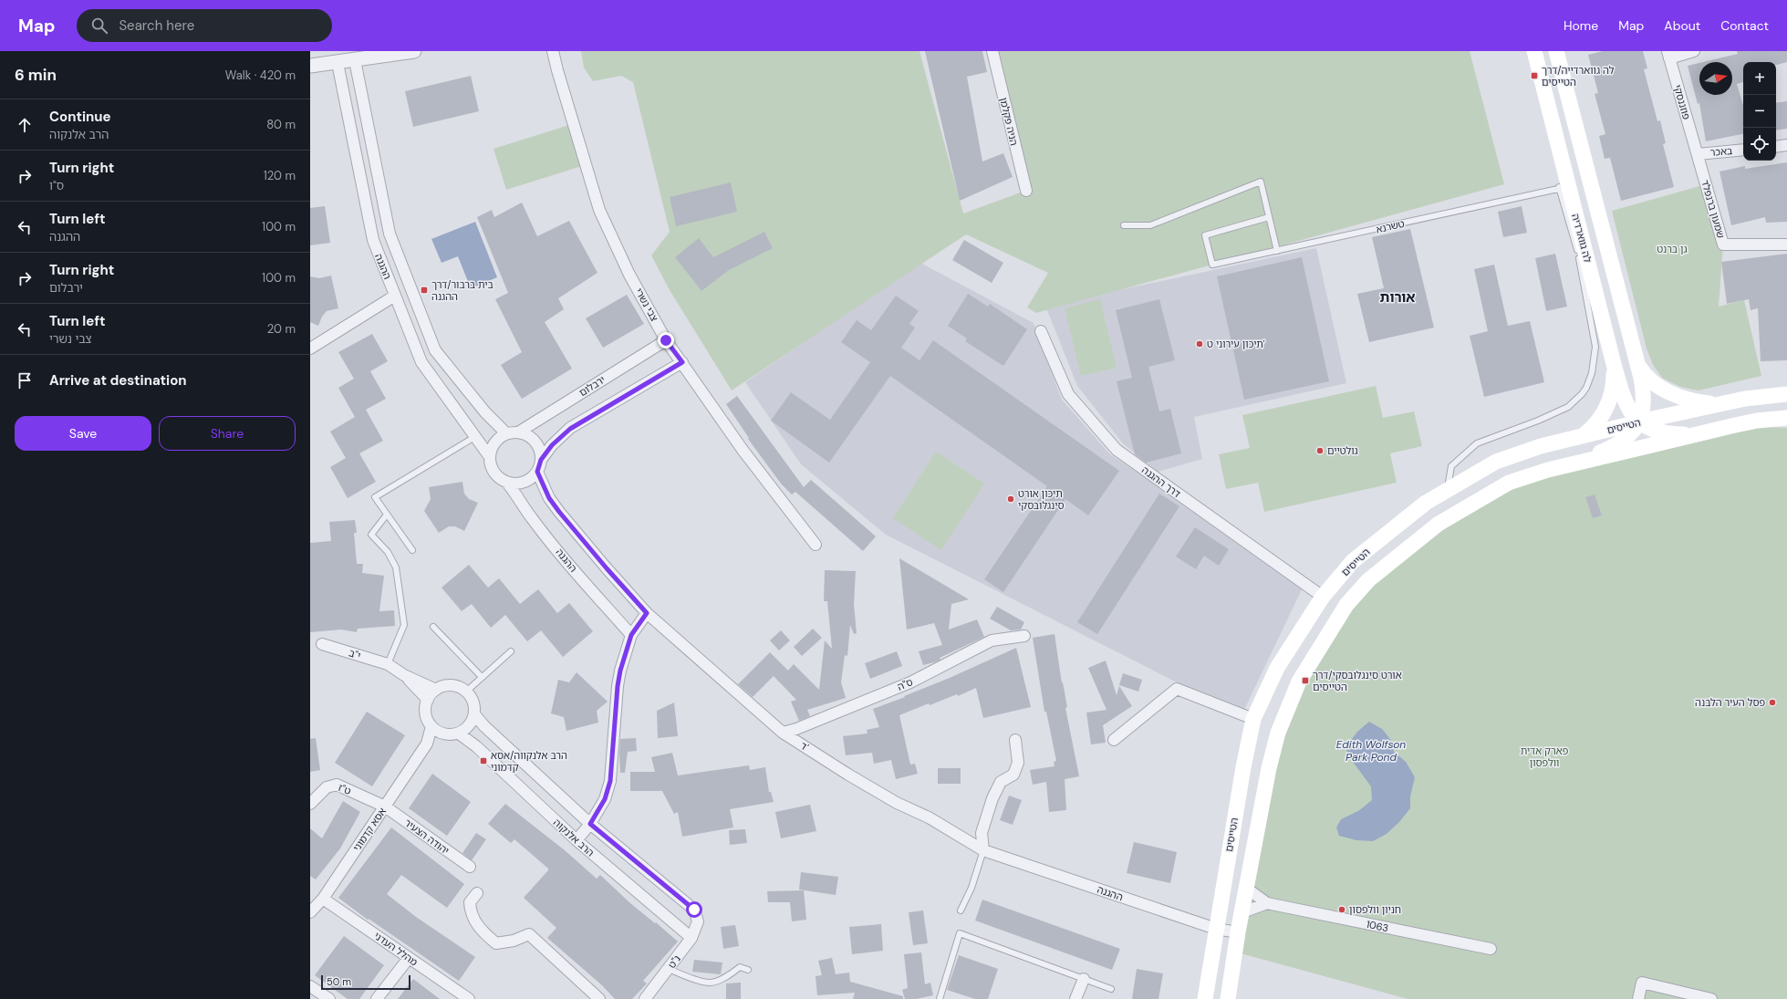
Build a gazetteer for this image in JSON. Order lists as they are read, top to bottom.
{
  "streets": {
    "main road": ["לה גווארדיה", "הטייסים"],
    "street": [
      "פוזננסקי",
      "הניה פקלמן",
      "באכר",
      "שמעון ברנפלד",
      "ההגנה",
      "צבי נשרי",
      "ירבלום",
      "דרך ההגנה",
      "י\"ב",
      "ס\"ה",
      "ד'",
      "ט\"ז",
      "אסא קדמוני",
      "יהודה הצעיר",
      "הרב אלנקוה",
      "1063",
      "מהלל העדני",
      "נ\"ט"
    ],
    "lane": ["טשרנא"]
  },
  "crossings": [
    ["פוזננסקי", "באכר"],
    ["פוזננסקי", "שמעון ברנפלד"],
    ["באכר", "שמעון ברנפלד"],
    ["טשרנא", "לה גווארדיה"],
    ["לה גווארדיה", "הטייסים"],
    ["ההגנה", "ירבלום"],
    ["ההגנה", "הטייסים"],
    ["ההגנה", "ד'"],
    ["צבי נשרי", "ירבלום"],
    ["הטייסים", "דרך ההגנה"],
    ["ס\"ה", "ד'"],
    ["ט\"ז", "אסא קדמוני"],
    ["ט\"ז", "יהודה הצעיר"],
    ["אסא קדמוני", "יהודה הצעיר"],
    ["אסא קדמוני", "הרב אלנקוה"],
    ["אסא קדמוני", "מהלל העדני"],
    ["הרב אלנקוה", "נ\"ט"]
  ],
  "districts": ["אורות"],
  "water": ["Edith Wolfson Park Pond"],
  "parks": ["גן ברנט", "פארק אדית וולפסון"],
  "places": {
    "transit": [
      "לה גווארדייה/דרך הטייסים",
      "בית ברבור/דרך ההגנה",
      "אורט סינגלובסקי/דרך הטייסים",
      "הרב אלנקווה/אסא קדמוני"
    ],
    "other": [
      "תיכון עירוני ט'",
      "גולטיים",
      "תיכון אורט סינגלובסקי",
      "פסל העיר הלבנה",
      "חניון וולפסון"
    ]
  },
  "scale_bar": "50 m",
  "north": "right",
  "page": {
    "header": "Map",
    "search": "Search here",
    "nav": [
      "Home",
      "Map",
      "About",
      "Contact"
    ],
    "heading": ["6 min", "Walk · 420 m"],
    "map_buttons": ["+", "−"],
    "list": [
      ["Continue", "הרב אלנקוה", "80 m"],
      ["Turn right", "ס\"ו", "120 m"],
      ["Turn left", "ההגנה", "100 m"],
      ["Turn right", "ירבלום", "100 m"],
      ["Turn left", "צבי נשרי", "20 m"],
      "Arrive at destination"
    ],
    "buttons": ["Save", "Share"],
    "scale": "50 m"
  }
}
